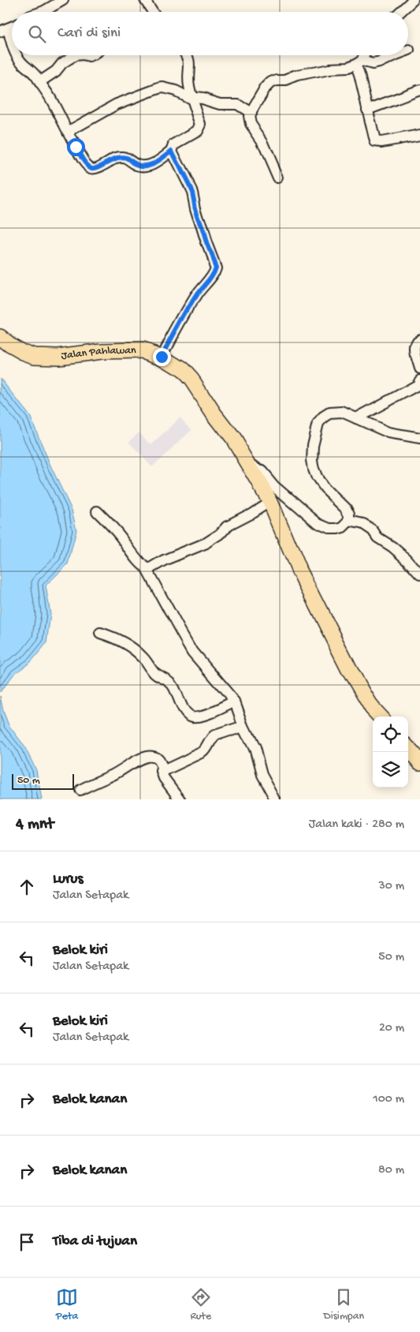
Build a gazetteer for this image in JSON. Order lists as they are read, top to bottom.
{
  "streets": {
    "highway": ["Jalan Pahlawan"]
  },
  "scale_bar": "50 m",
  "page": {
    "search": "Cari di sini",
    "scale": "50 m",
    "heading": ["4 mnt", "Jalan kaki · 280 m"],
    "list": [
      ["Lurus", "Jalan Setapak", "30 m"],
      ["Belok kiri", "Jalan Setapak", "50 m"],
      ["Belok kiri", "Jalan Setapak", "20 m"],
      ["Belok kanan", "100 m"],
      ["Belok kanan", "80 m"],
      "Tiba di tujuan"
    ],
    "nav": ["Peta", "Rute", "Disimpan"]
  }
}
